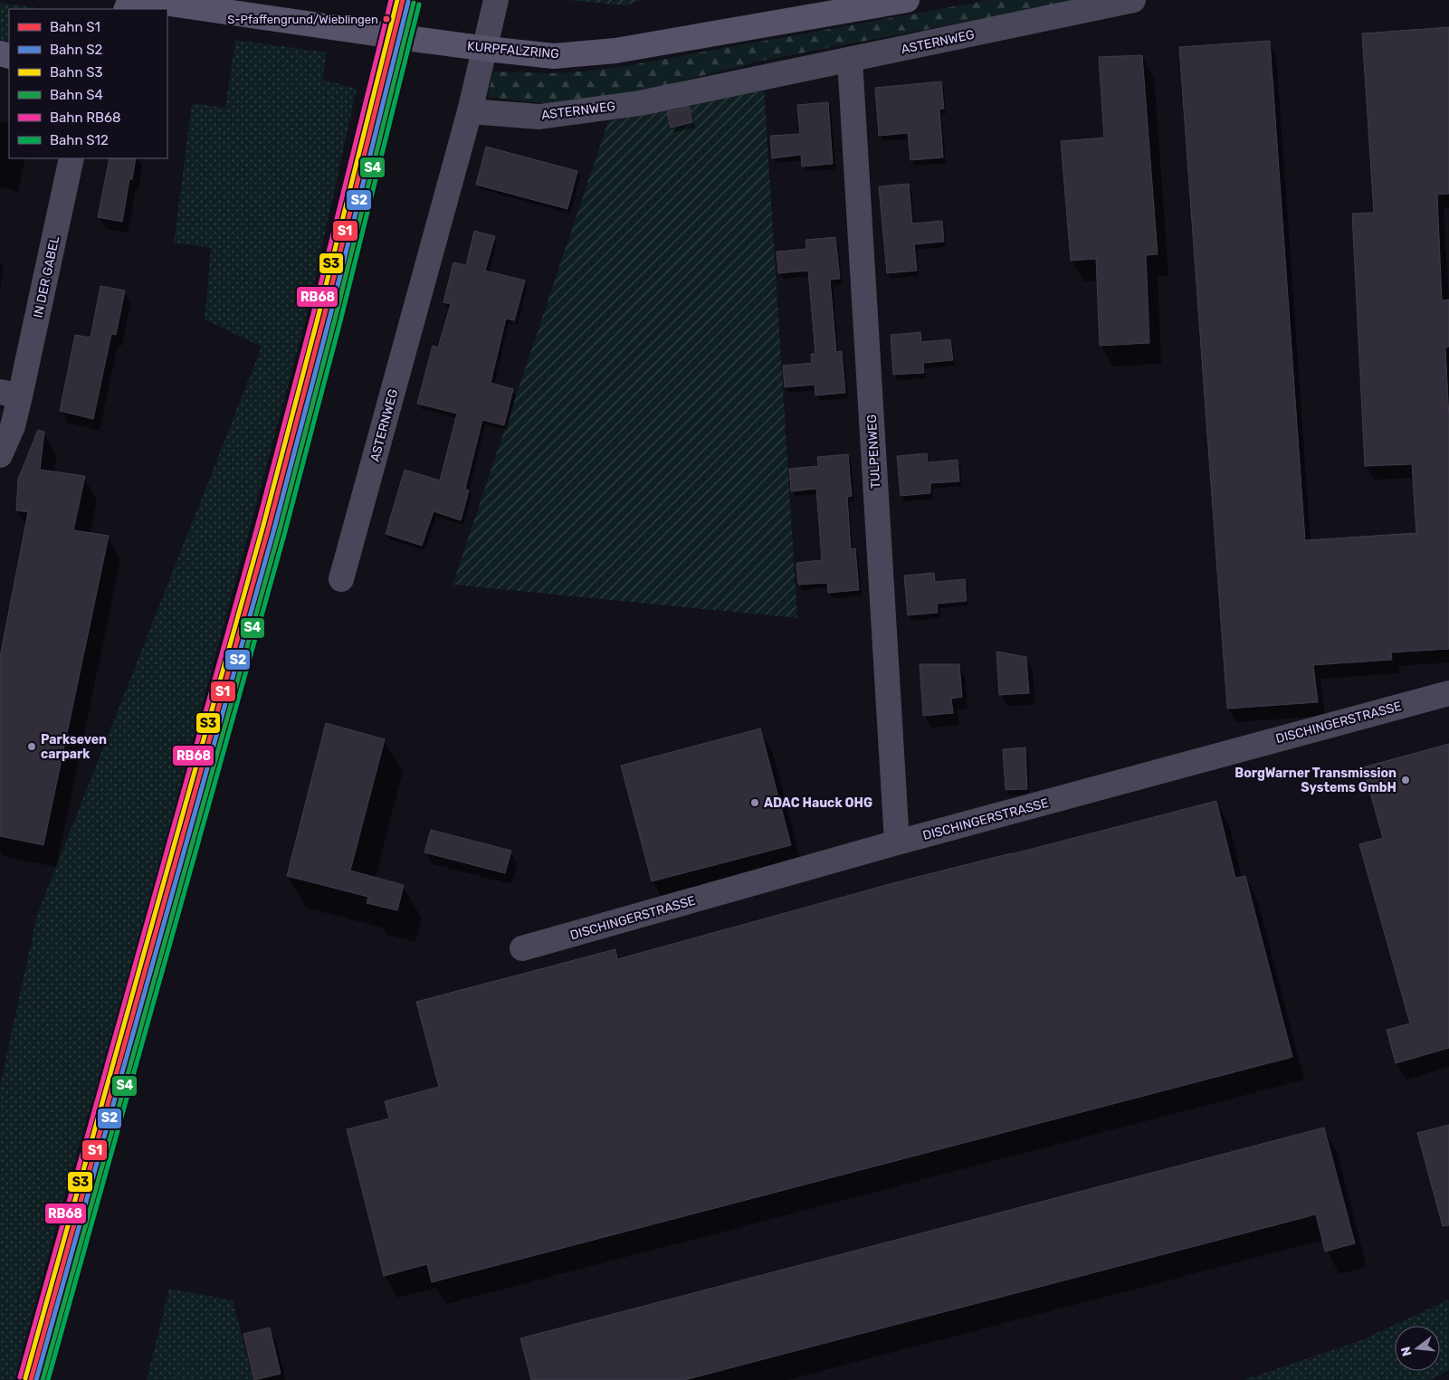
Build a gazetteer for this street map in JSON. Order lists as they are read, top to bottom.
{
  "streets": {
    "main road": ["KURPFALZRING"],
    "street": [
      "ASTERNWEG",
      "IN DER GABEL",
      "TULPENWEG",
      "DISCHINGERSTRASSE"
    ]
  },
  "crossings": [
    ["ASTERNWEG", "TULPENWEG"],
    ["TULPENWEG", "DISCHINGERSTRASSE"]
  ],
  "places": [
    "S-Pfaffengrund/Wieblingen",
    "Parkseven carpark",
    "BorgWarner Transmission Systems GmbH",
    "ADAC Hauck OHG"
  ],
  "lines": [
    "rail line S1",
    "rail line S3",
    "rail line RB68",
    "rail line S2",
    "rail line S4",
    "rail line S12"
  ],
  "legend": [
    "Bahn S1",
    "Bahn S2",
    "Bahn S3",
    "Bahn S4",
    "Bahn RB68",
    "Bahn S12"
  ],
  "north": "left"
}
